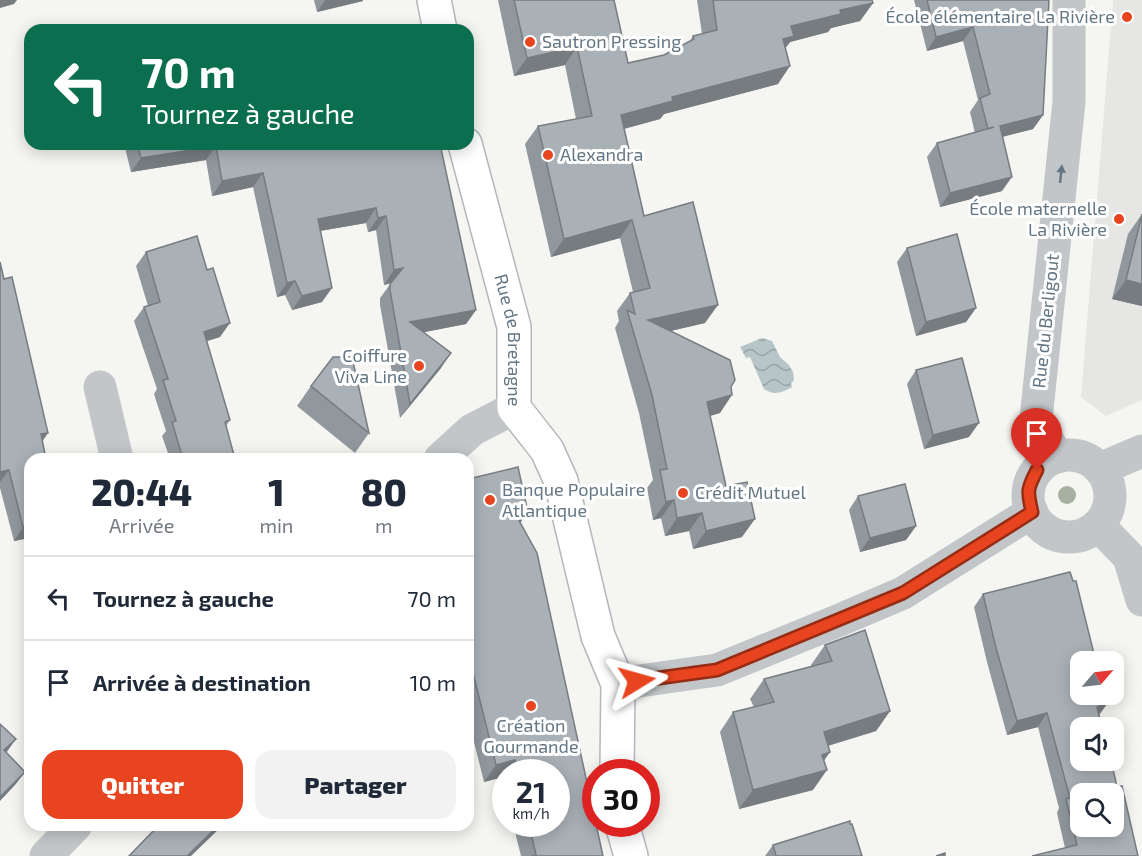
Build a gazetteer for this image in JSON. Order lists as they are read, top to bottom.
{
  "streets": {
    "main road": ["Rue de Bretagne"],
    "street": ["Rue du Berligout"]
  },
  "one_way": ["Rue du Berligout"],
  "places": [
    "École élémentaire La Rivière",
    "Sautron Pressing",
    "Alexandra",
    "École maternelle La Rivière",
    "Coiffure Viva Line",
    "Crédit Mutuel",
    "Banque Populaire Atlantique",
    "Création Gourmande"
  ],
  "north": "top right",
  "page": {
    "turn": ["70 m", "Tournez à gauche"],
    "eta": [
      "20:44",
      "Arrivée",
      "1",
      "min",
      "80",
      "m"
    ],
    "list": [
      {
        "name": "Tournez à gauche",
        "value": "70 m"
      },
      {
        "name": "Arrivée à destination",
        "value": "10 m"
      }
    ],
    "buttons": ["Quitter", "Partager"],
    "speed": "21 km/h",
    "limit": "30"
  }
}
